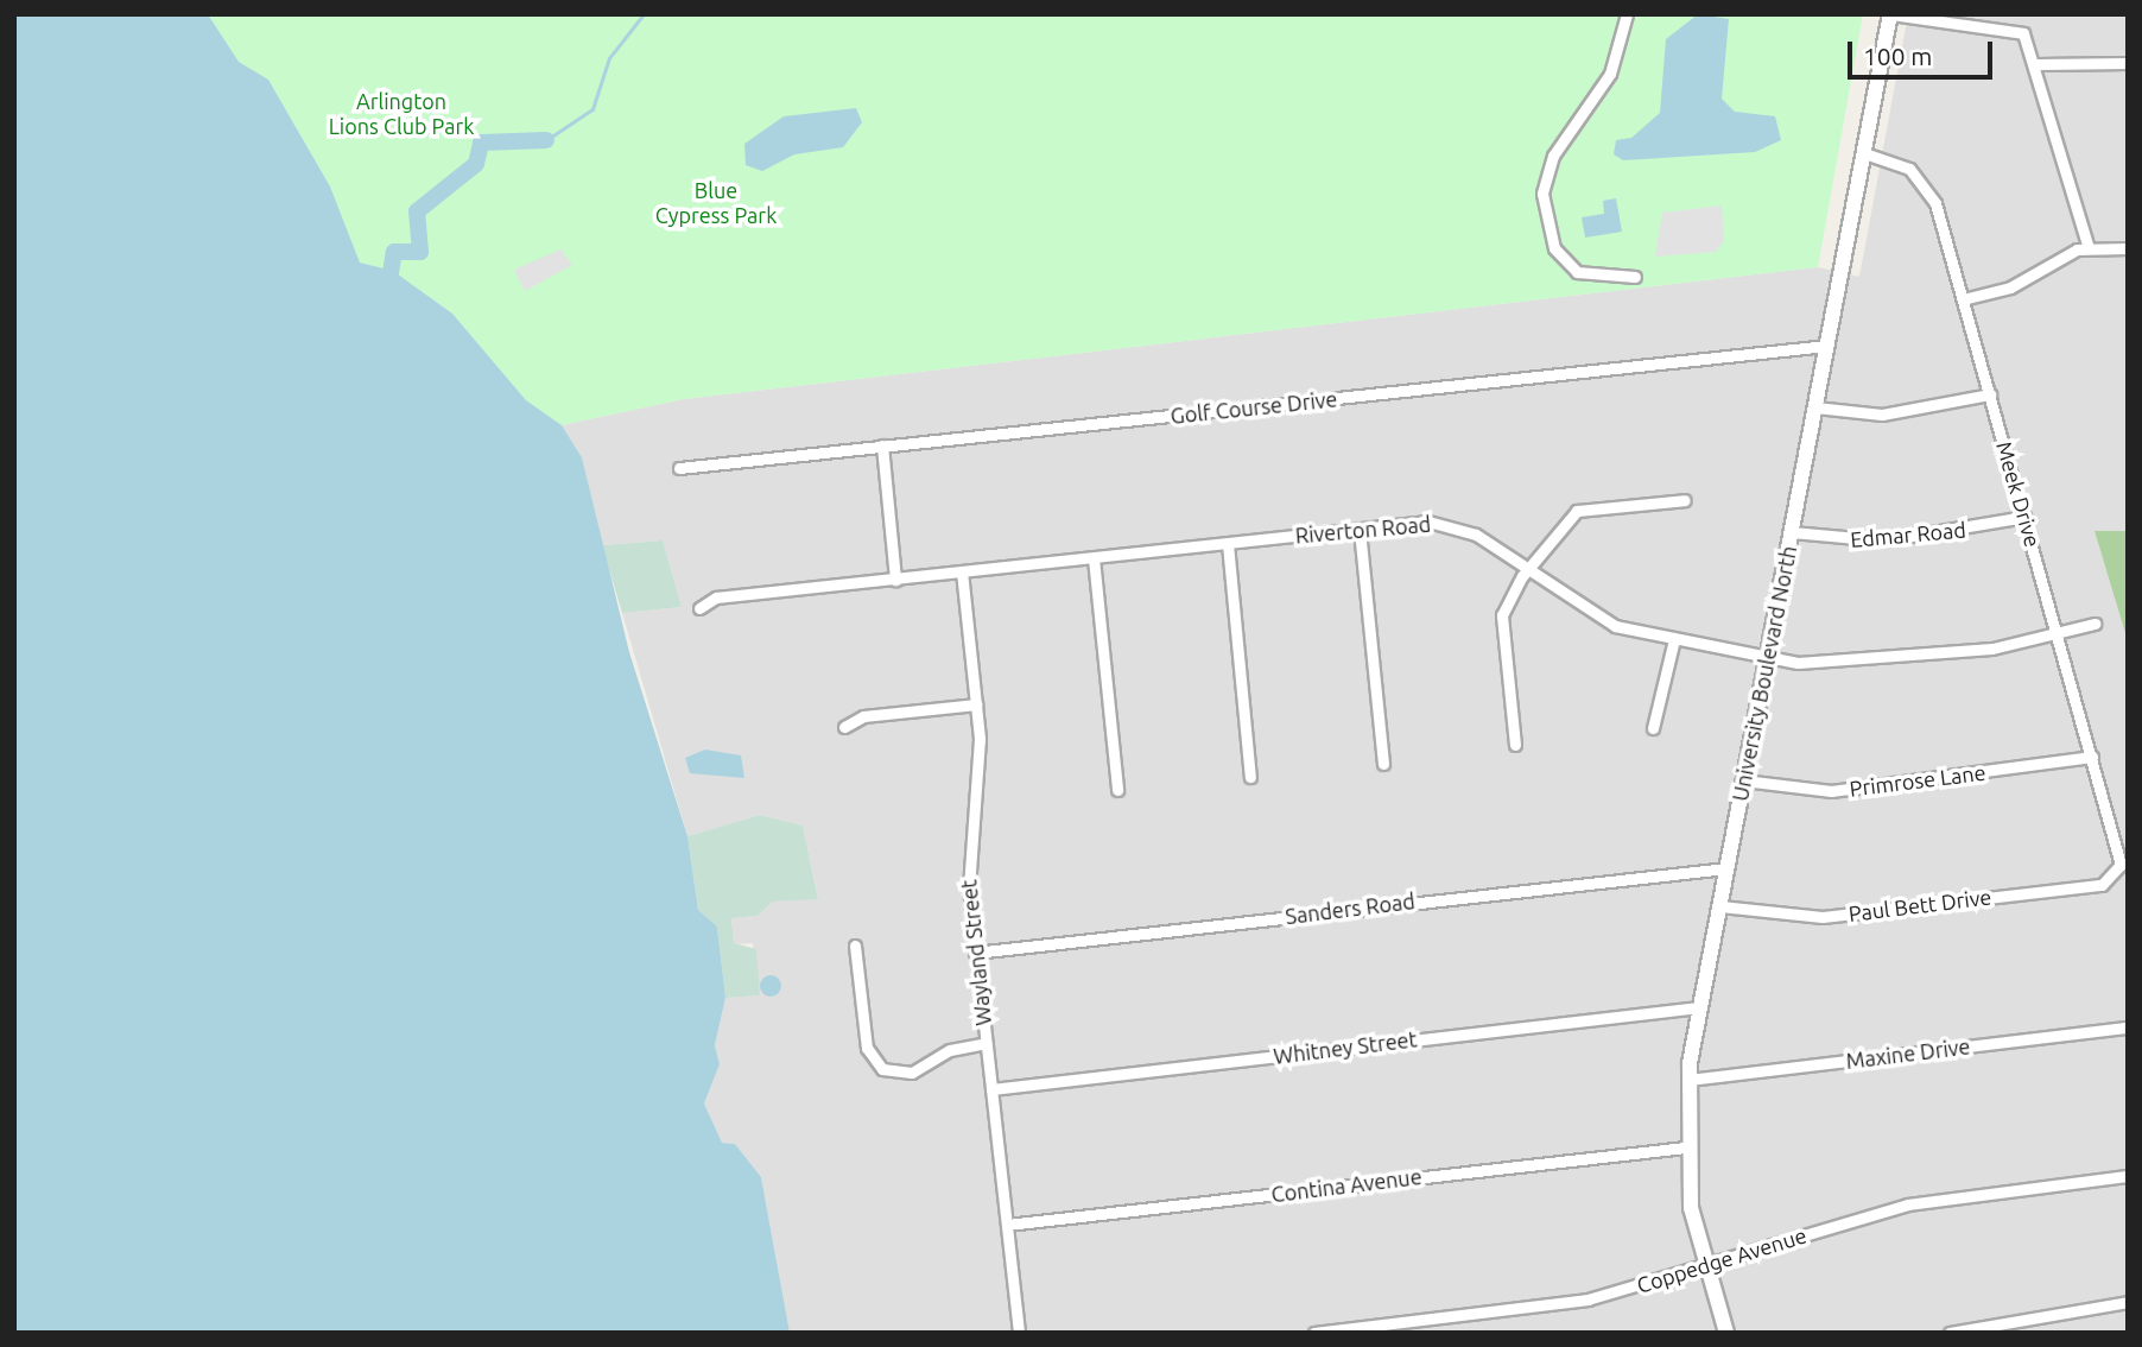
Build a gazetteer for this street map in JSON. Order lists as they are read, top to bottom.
{
  "streets": {
    "street": [
      "Golf Course Drive",
      "Meek Drive",
      "Riverton Road",
      "Edmar Road",
      "University Boulevard North",
      "Primrose Lane",
      "Paul Bett Drive",
      "Sanders Road",
      "Wayland Street",
      "Whitney Street",
      "Maxine Drive",
      "Contina Avenue",
      "Coppedge Avenue"
    ]
  },
  "crossings": [
    ["Golf Course Drive", "University Boulevard North"],
    ["Meek Drive", "Riverton Road"],
    ["Meek Drive", "Edmar Road"],
    ["Meek Drive", "University Boulevard North"],
    ["Meek Drive", "Primrose Lane"],
    ["Meek Drive", "Paul Bett Drive"],
    ["Riverton Road", "University Boulevard North"],
    ["Riverton Road", "Wayland Street"],
    ["Edmar Road", "University Boulevard North"],
    ["University Boulevard North", "Primrose Lane"],
    ["University Boulevard North", "Paul Bett Drive"],
    ["University Boulevard North", "Sanders Road"],
    ["University Boulevard North", "Whitney Street"],
    ["University Boulevard North", "Maxine Drive"],
    ["University Boulevard North", "Contina Avenue"],
    ["University Boulevard North", "Coppedge Avenue"],
    ["Sanders Road", "Wayland Street"],
    ["Wayland Street", "Whitney Street"],
    ["Wayland Street", "Contina Avenue"]
  ],
  "parks": ["Arlington Lions Club Park", "Blue Cypress Park"],
  "scale_bar": "100 m"
}
